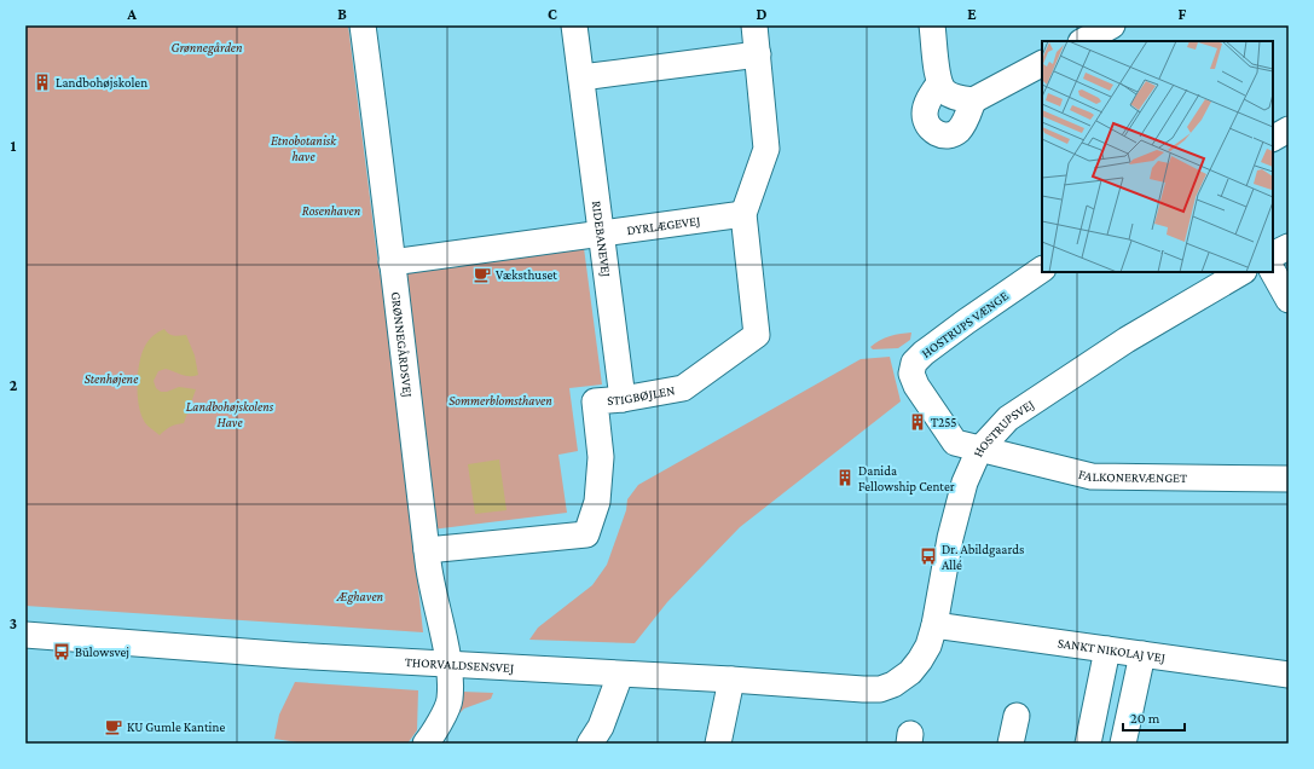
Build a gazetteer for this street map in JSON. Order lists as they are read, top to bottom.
{
  "streets": {
    "street": [
      "DYRLÆGEVEJ",
      "RIDEBANEVEJ",
      "HOSTRUPS VÆNGE",
      "GRØNNEGÅRDSVEJ",
      "STIGBØJLEN",
      "HOSTRUPSVEJ",
      "FALKONERVÆNGET",
      "SANKT NIKOLAJ VEJ",
      "THORVALDSENSVEJ"
    ]
  },
  "crossings": [
    ["DYRLÆGEVEJ", "RIDEBANEVEJ"],
    ["DYRLÆGEVEJ", "GRØNNEGÅRDSVEJ"],
    ["DYRLÆGEVEJ", "STIGBØJLEN"],
    ["RIDEBANEVEJ", "STIGBØJLEN"],
    ["HOSTRUPS VÆNGE", "HOSTRUPSVEJ"],
    ["HOSTRUPS VÆNGE", "FALKONERVÆNGET"],
    ["GRØNNEGÅRDSVEJ", "STIGBØJLEN"],
    ["GRØNNEGÅRDSVEJ", "THORVALDSENSVEJ"],
    ["HOSTRUPSVEJ", "FALKONERVÆNGET"],
    ["HOSTRUPSVEJ", "SANKT NIKOLAJ VEJ"],
    ["HOSTRUPSVEJ", "THORVALDSENSVEJ"]
  ],
  "parks": [
    "Grønnegården",
    "Etnobotanisk have",
    "Rosenhaven",
    "Stenhøjene",
    "Sommerblomsthaven",
    "Landbohøjskolens Have",
    "Æghaven"
  ],
  "places": {
    "building": ["Landbohøjskolen", "T255", "Danida Fellowship Center"],
    "cafe": ["Væksthuset", "KU Gumle Kantine"],
    "bus stop": ["Dr. Abildgaards Allé", "Bülowsvej"]
  },
  "scale_bar": "20 m",
  "grid": {
    "columns": [
      "A",
      "B",
      "C",
      "D",
      "E",
      "F"
    ],
    "rows": ["1", "2", "3"]
  }
}
